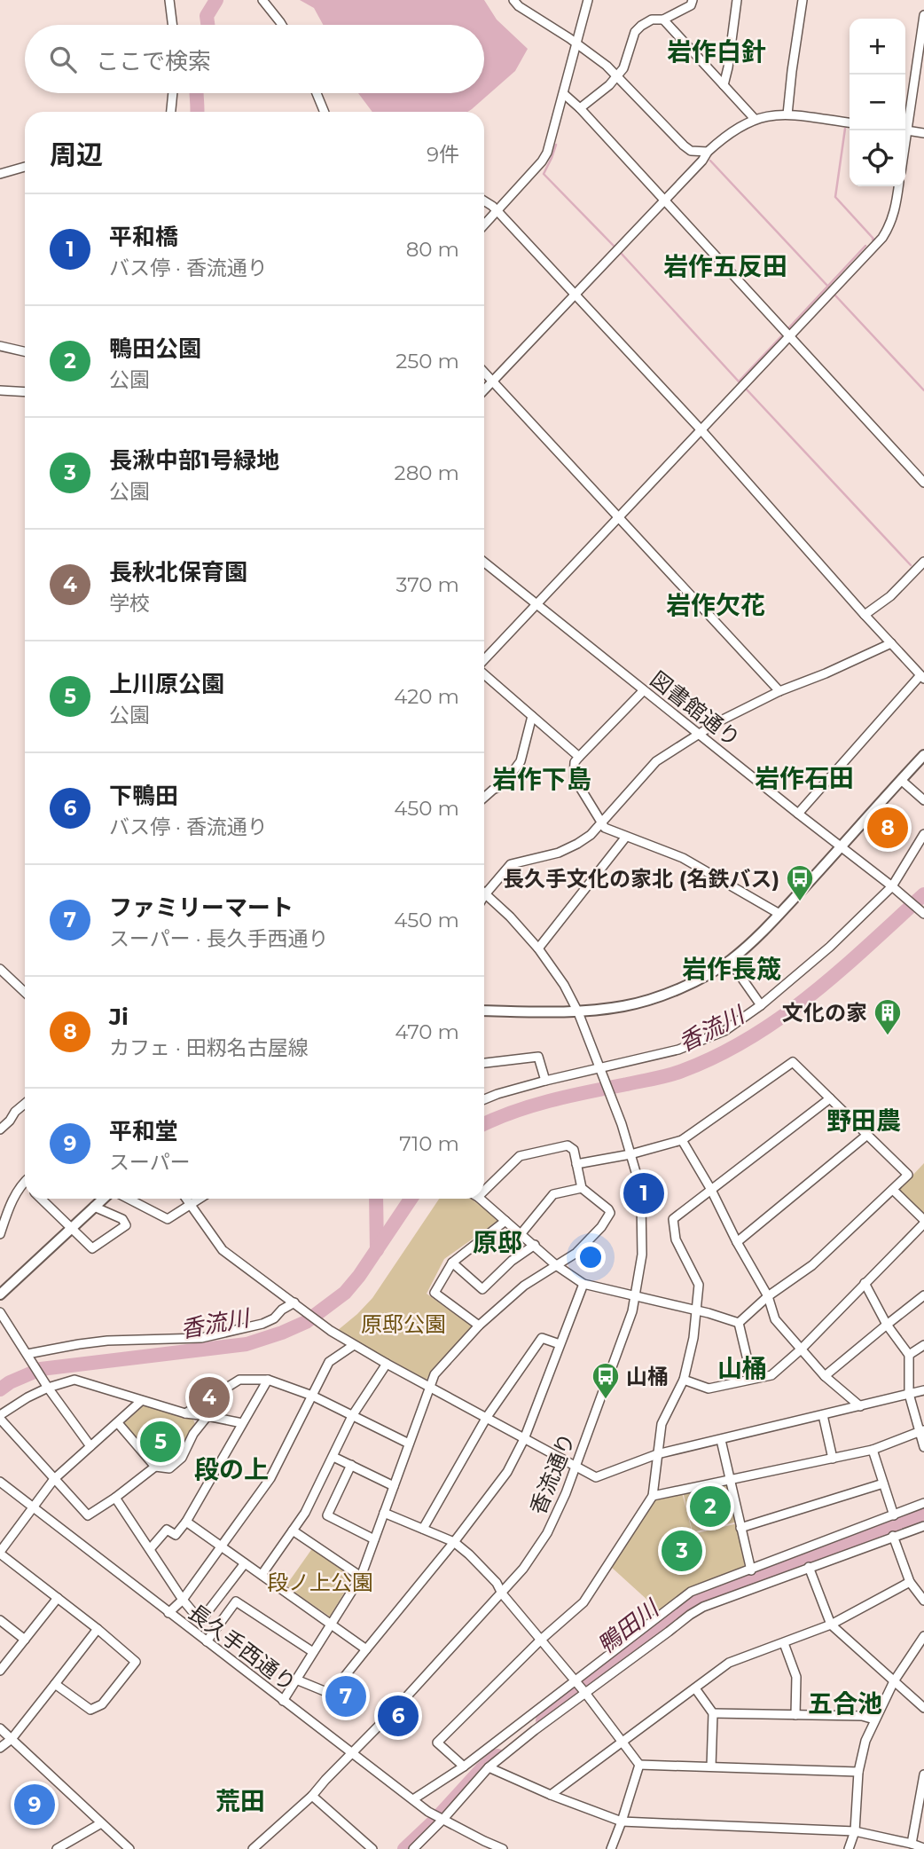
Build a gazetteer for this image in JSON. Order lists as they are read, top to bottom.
{
  "streets": {
    "street": ["図書館通り", "香流通り", "長久手西通り"]
  },
  "crossings": [
    ["香流通り", "長久手西通り"]
  ],
  "districts": [
    "岩作白針",
    "岩作五反田",
    "岩作欠花",
    "岩作石田",
    "岩作下島",
    "岩作長筬",
    "野田農",
    "原邸",
    "山桶",
    "段の上",
    "五合池",
    "荒田"
  ],
  "water": ["香流川", "鴨田川"],
  "parks": ["原邸公園", "段ノ上公園"],
  "places": {
    "bus stop": ["長久手文化の家北 (名鉄バス)", "山桶"],
    "building": ["文化の家"]
  },
  "page": {
    "map_buttons": ["+", "−"],
    "search": "ここで検索",
    "heading": ["周辺", "9件"],
    "list": [
      {
        "mark": "1",
        "name": "平和橋",
        "note": "バス停 · 香流通り",
        "value": "80 m"
      },
      {
        "mark": "2",
        "name": "鴨田公園",
        "note": "公園",
        "value": "250 m"
      },
      {
        "mark": "3",
        "name": "長湫中部1号緑地",
        "note": "公園",
        "value": "280 m"
      },
      {
        "mark": "4",
        "name": "長秋北保育園",
        "note": "学校",
        "value": "370 m"
      },
      {
        "mark": "5",
        "name": "上川原公園",
        "note": "公園",
        "value": "420 m"
      },
      {
        "mark": "6",
        "name": "下鴨田",
        "note": "バス停 · 香流通り",
        "value": "450 m"
      },
      {
        "mark": "7",
        "name": "ファミリーマート",
        "note": "スーパー · 長久手西通り",
        "value": "450 m"
      },
      {
        "mark": "8",
        "name": "Ji",
        "note": "カフェ · 田籾名古屋線",
        "value": "470 m"
      },
      {
        "mark": "9",
        "name": "平和堂",
        "note": "スーパー",
        "value": "710 m"
      }
    ],
    "pins": [
      "8",
      "1",
      "4",
      "5",
      "2",
      "3",
      "7",
      "6",
      "9"
    ]
  }
}
